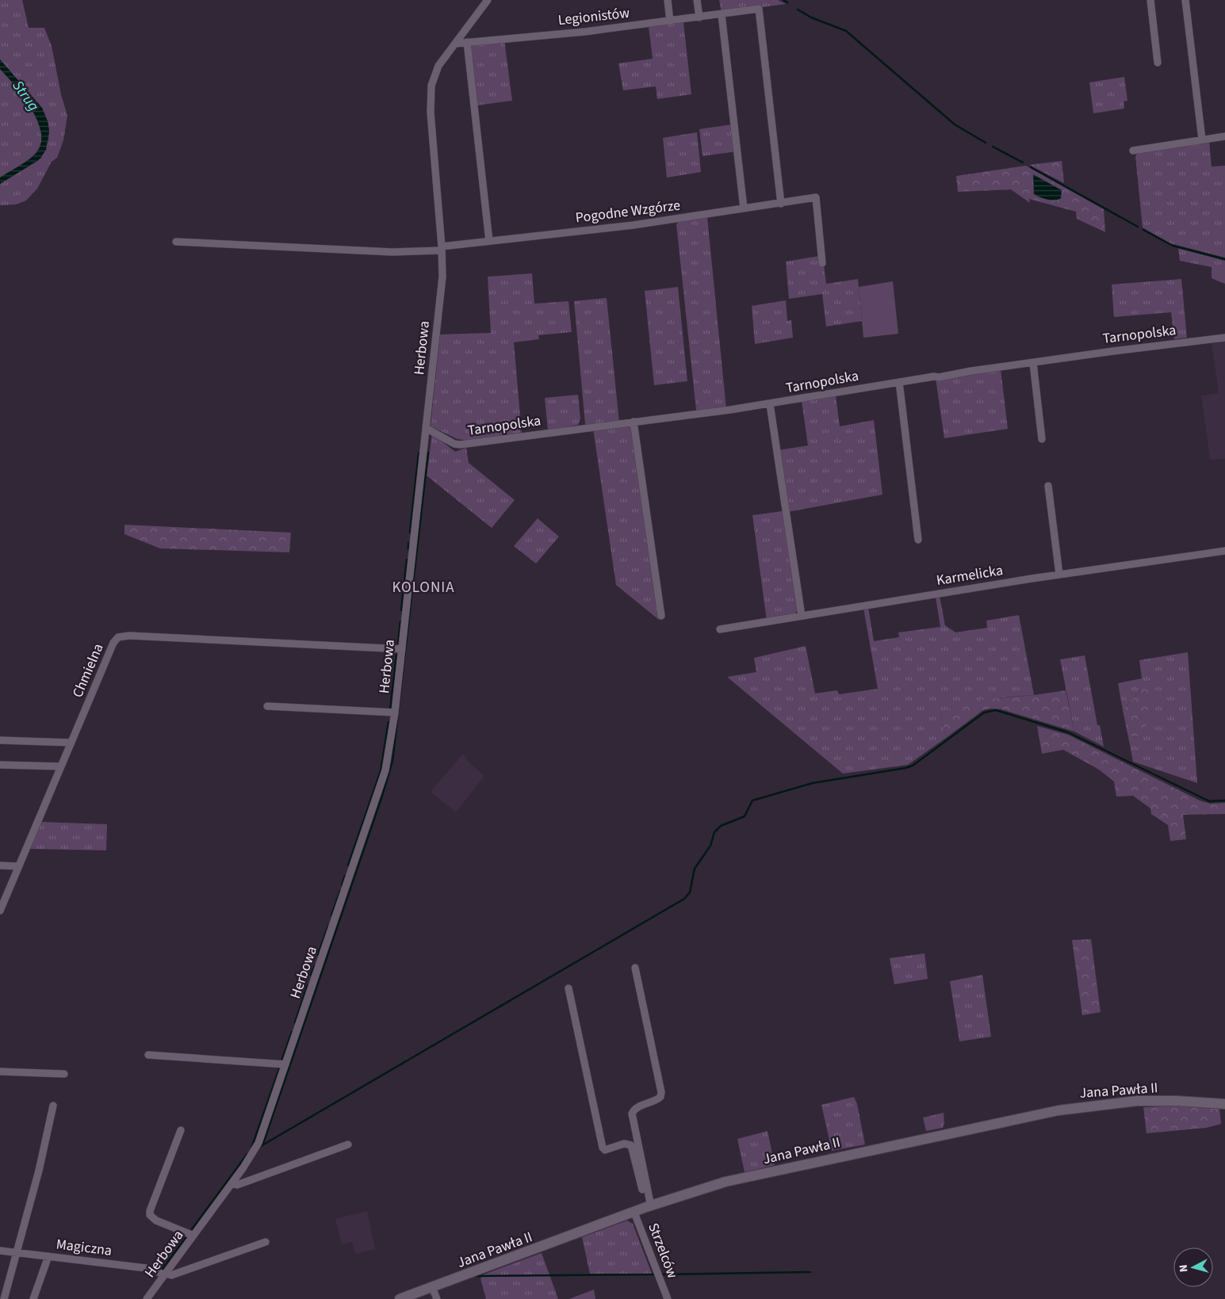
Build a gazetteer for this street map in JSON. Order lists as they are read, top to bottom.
{
  "streets": {
    "street": [
      "Legionistów",
      "Pogodne Wzgórze",
      "Tarnopolska",
      "Herbowa",
      "Karmelicka",
      "Chmielna",
      "Jana Pawła II",
      "Magiczna",
      "Strzelców"
    ]
  },
  "crossings": [
    ["Legionistów", "Pogodne Wzgórze"],
    ["Legionistów", "Herbowa"],
    ["Pogodne Wzgórze", "Herbowa"],
    ["Tarnopolska", "Herbowa"],
    ["Herbowa", "Chmielna"],
    ["Herbowa", "Magiczna"],
    ["Jana Pawła II", "Strzelców"]
  ],
  "districts": ["KOLONIA"],
  "water": ["Strug"],
  "north": "left"
}
